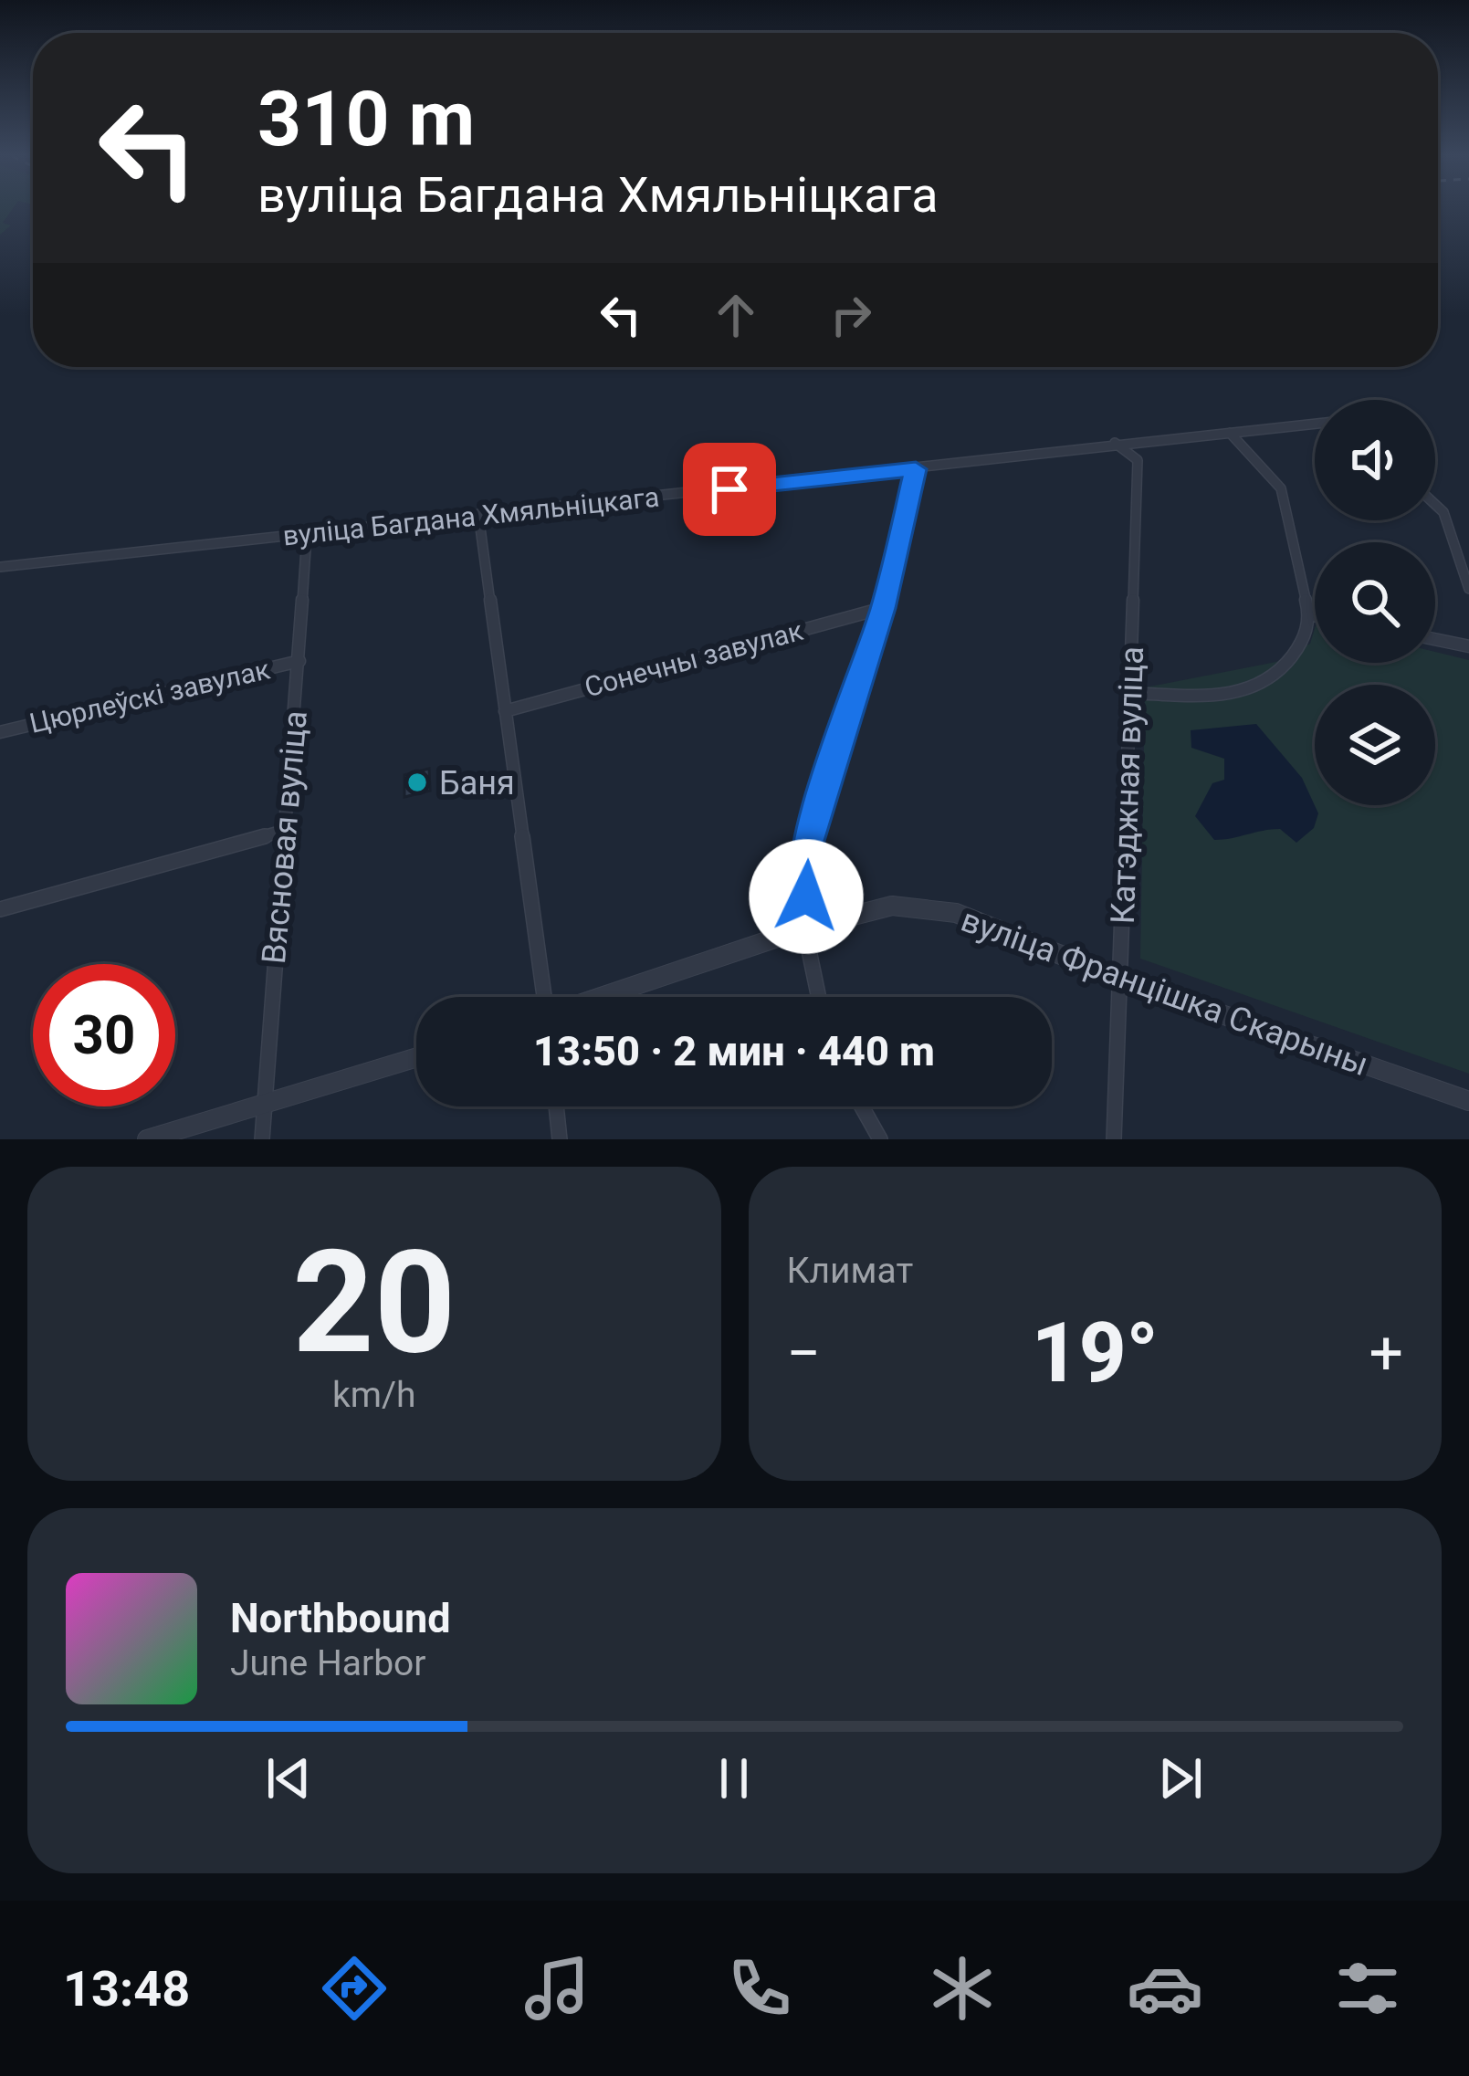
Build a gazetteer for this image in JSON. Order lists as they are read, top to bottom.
{
  "streets": {
    "street": [
      "вуліца Багдана Хмяльніцкага",
      "Сонечны завулак",
      "Цюрлеўскі завулак",
      "Катэджная вуліца",
      "Вясновая вуліца",
      "вуліца Францішка Скарыны"
    ]
  },
  "crossings": [
    ["вуліца Багдана Хмяльніцкага", "Катэджная вуліца"],
    ["вуліца Багдана Хмяльніцкага", "Вясновая вуліца"],
    ["Цюрлеўскі завулак", "Вясновая вуліца"],
    ["Катэджная вуліца", "вуліца Францішка Скарыны"]
  ],
  "places": ["Баня"],
  "page": {
    "turn": ["310 m", "вуліца Багдана Хмяльніцкага"],
    "limit": "30",
    "trip": "13:50 · 2 мин · 440 m",
    "tile": [
      ["20", "km/h"],
      "Климат"
    ],
    "heat": ["−", "19°", "+"],
    "song": ["Northbound", "June Harbor"],
    "tabs": "13:48"
  }
}
